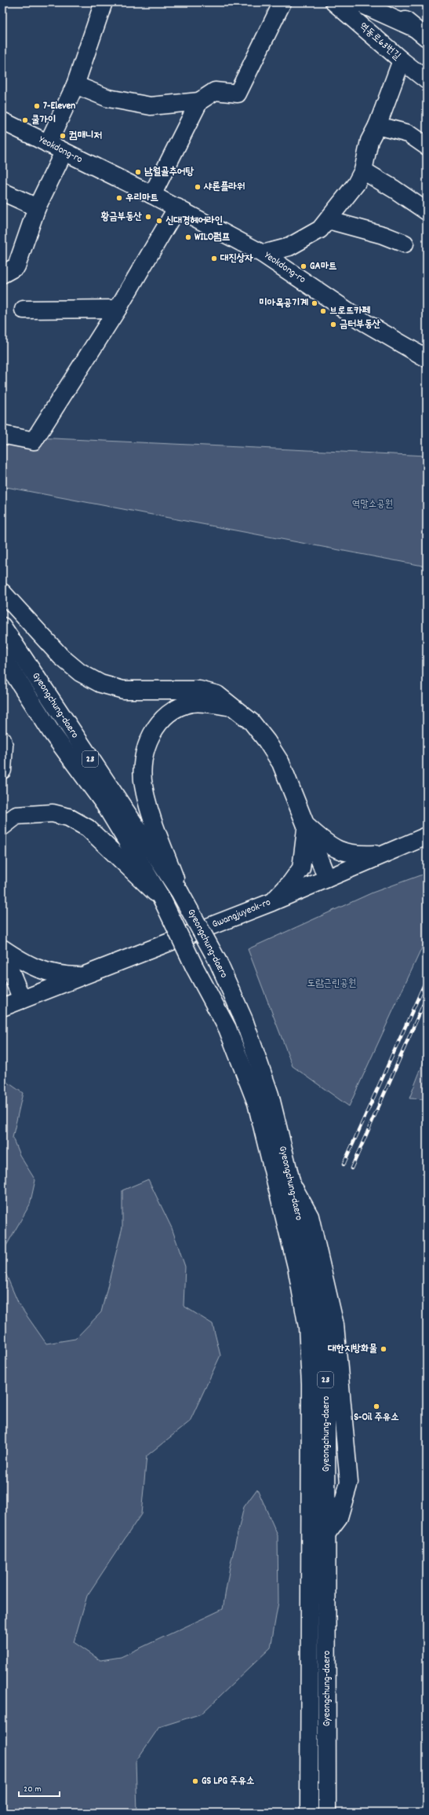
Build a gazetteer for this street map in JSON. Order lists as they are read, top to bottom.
{
  "streets": {
    "street": [
      "역동로63번길",
      "Yeokdong-ro",
      "Gyeongchung-daero",
      "23",
      "Gwangjuyeok-ro"
    ]
  },
  "parks": ["역말소공원", "도람근린공원"],
  "places": [
    "7-Eleven",
    "쿨가이",
    "컴매니저",
    "남월골추어탕",
    "샤론플라워",
    "우리마트",
    "황금부동산",
    "신대경헤어라인",
    "WILO펌프",
    "대진상자",
    "GA마트",
    "미아목공기계",
    "브로뜨카페",
    "금터부동산",
    "대한지방화물",
    "S-Oil 주유소",
    "GS LPG 주유소"
  ],
  "scale_bar": "20 m"
}
